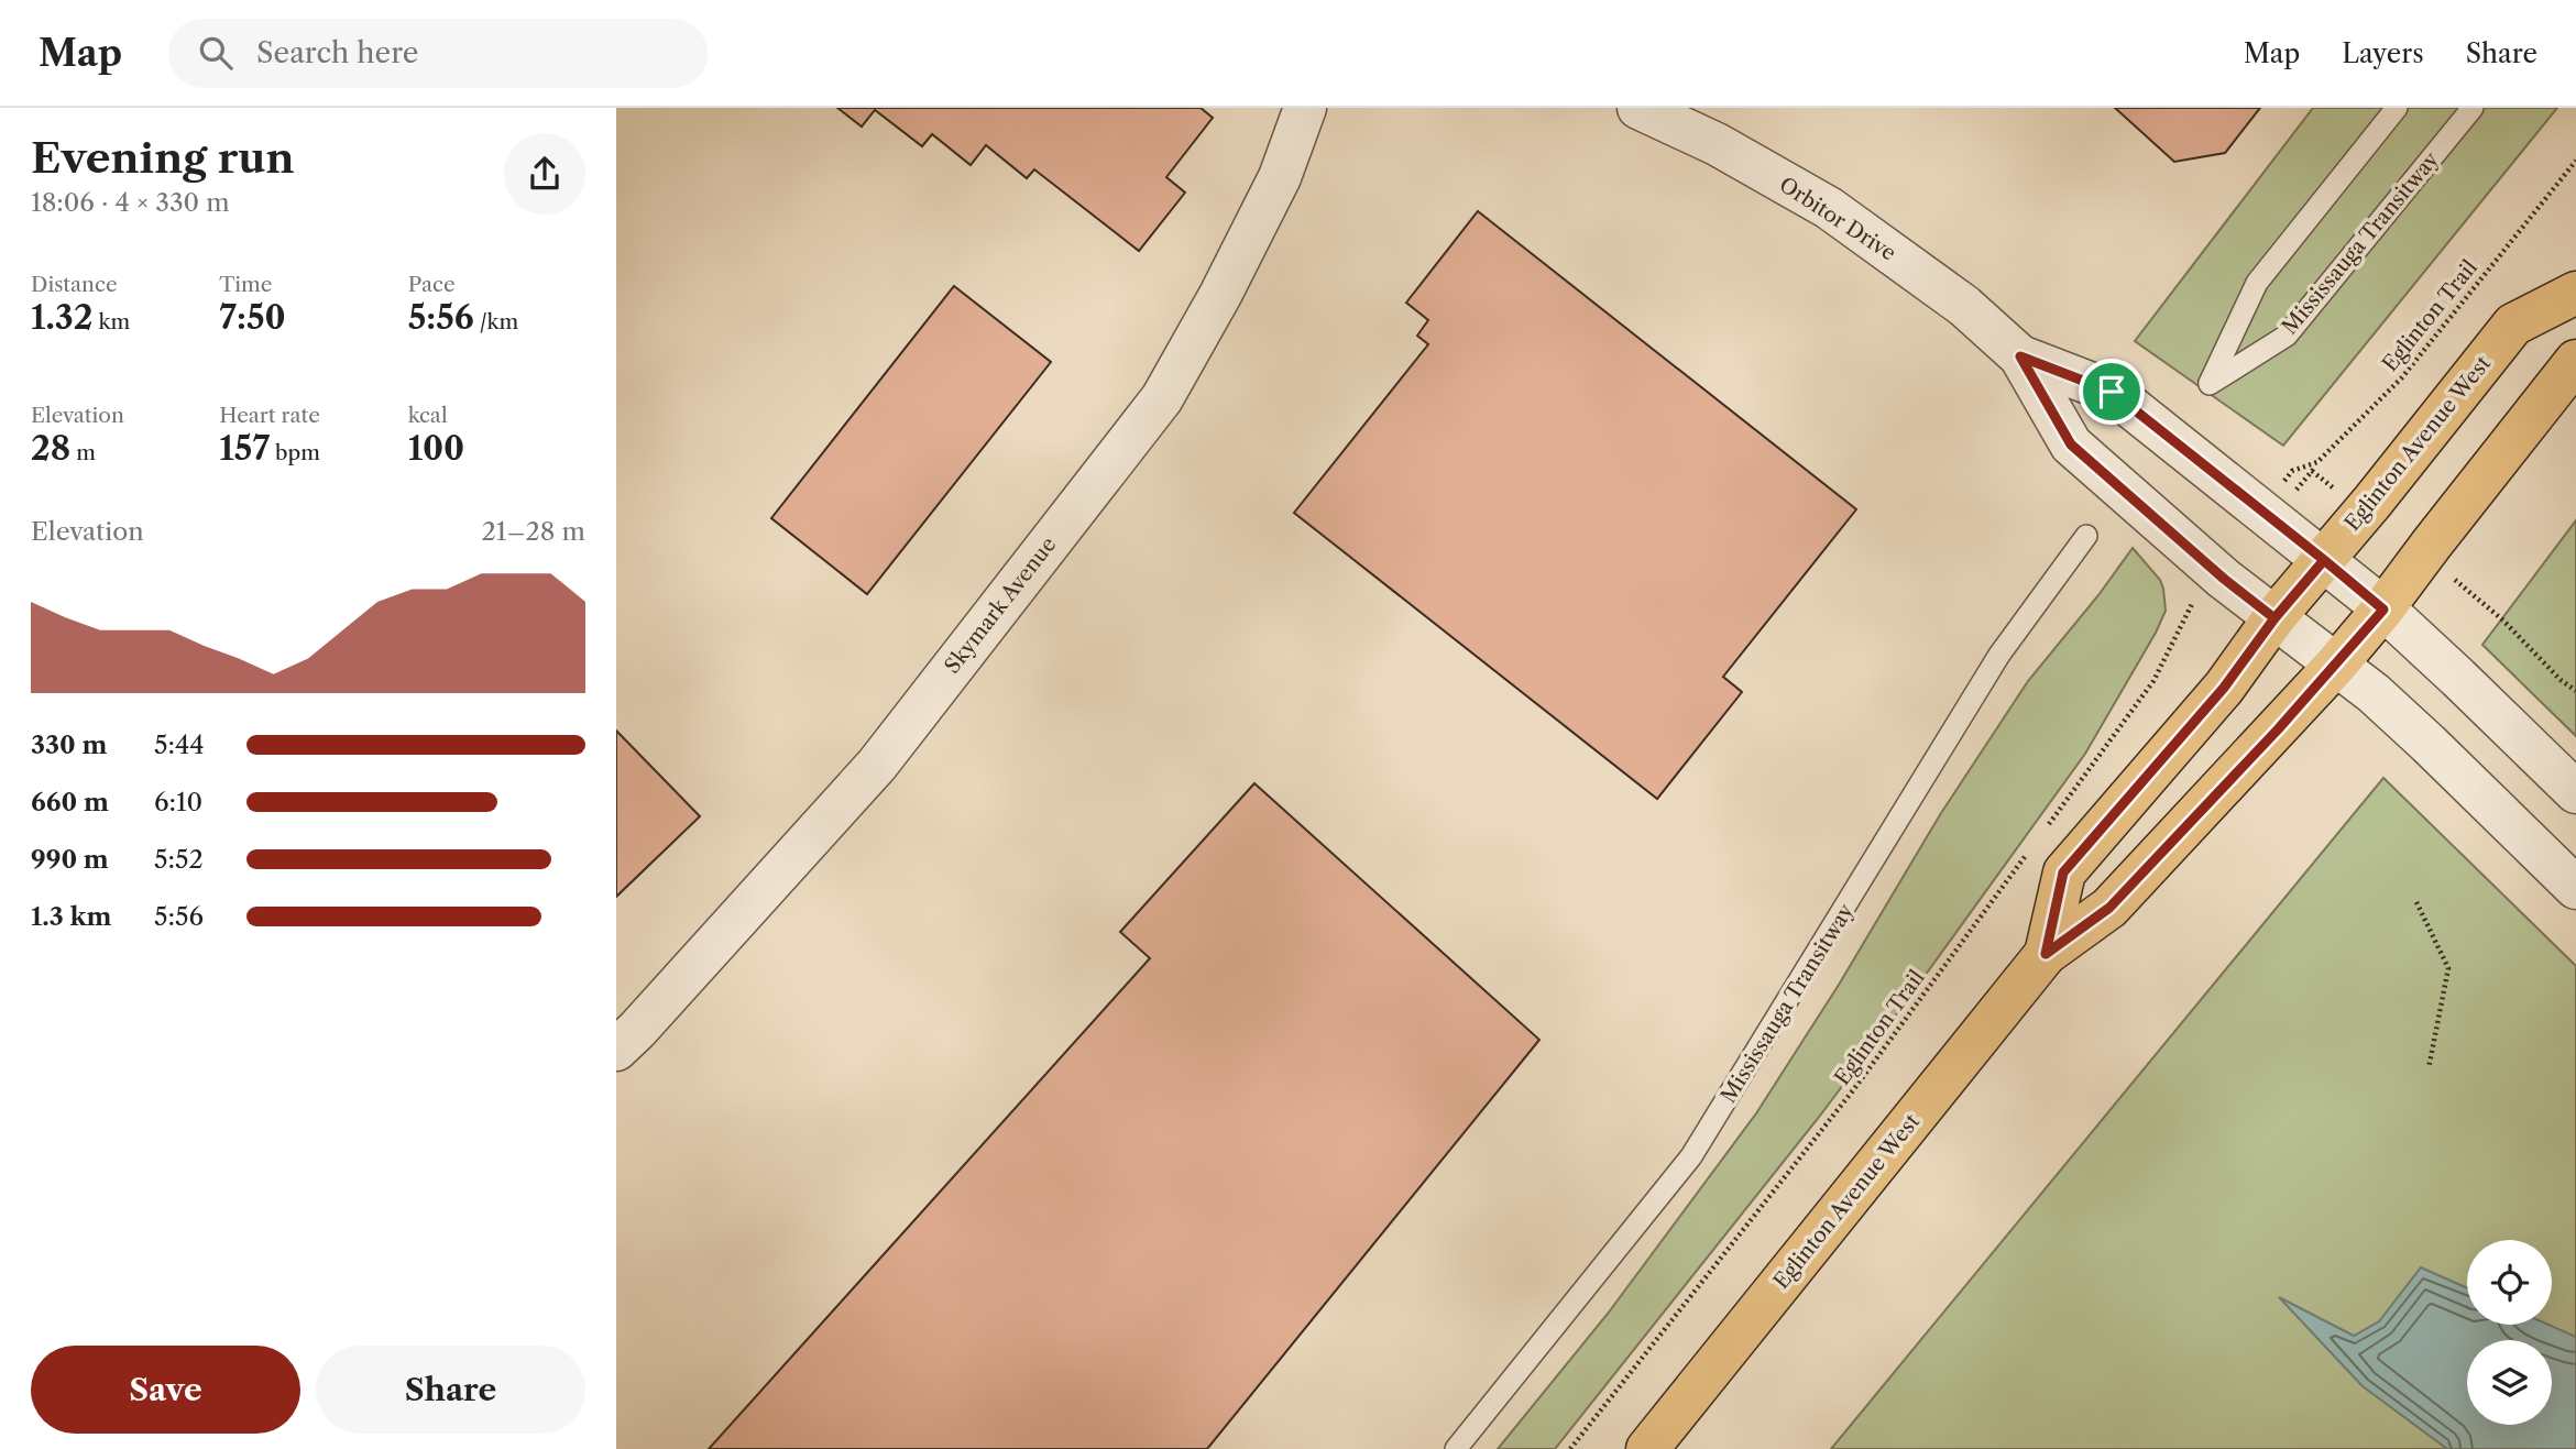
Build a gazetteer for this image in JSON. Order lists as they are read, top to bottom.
{
  "streets": {
    "main road": ["Eglinton Avenue West"],
    "street": ["Orbitor Drive", "Skymark Avenue"],
    "lane": ["Mississauga Transitway"],
    "path": ["Eglinton Trail"]
  },
  "crossings": [
    ["Orbitor Drive", "Eglinton Avenue West"]
  ],
  "page": {
    "header": "Map",
    "search": "Search here",
    "nav": ["Map", "Layers", "Share"],
    "heading": ["Evening run", "18:06 · 4 × 330 m"],
    "stats": [
      ["Distance", "1.32 km"],
      ["Time", "7:50"],
      ["Pace", "5:56 /km"],
      ["Elevation", "28 m"],
      ["Heart rate", "157 bpm"],
      ["kcal", "100"]
    ],
    "chart": ["Elevation", "21–28 m"],
    "list": [
      {
        "name": "330 m",
        "note": "5:44"
      },
      {
        "name": "660 m",
        "note": "6:10"
      },
      {
        "name": "990 m",
        "note": "5:52"
      },
      {
        "name": "1.3 km",
        "note": "5:56"
      }
    ],
    "buttons": ["Save", "Share"]
  }
}
